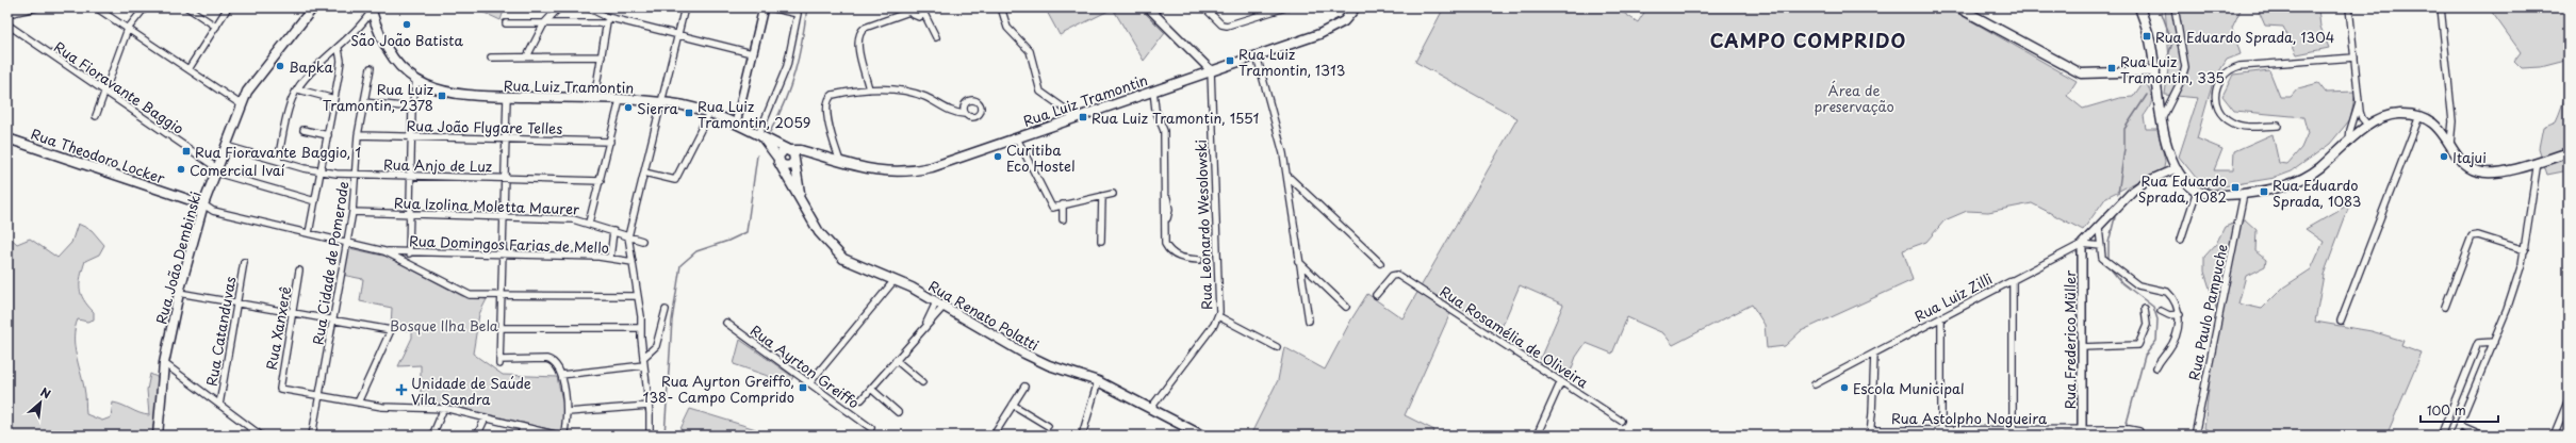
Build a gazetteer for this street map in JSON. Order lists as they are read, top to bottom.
{
  "streets": {
    "main road": [
      "Rua Luiz Tramontin",
      "Rua Theodoro Locker",
      "Rua João Dembinski",
      "Rua Renato Polatti"
    ],
    "street": [
      "Rua Fioravante Baggio",
      "Rua João Flygare Telles",
      "Rua Anjo de Luz",
      "Rua Izolina Moletta Maurer",
      "Rua Leonardo Wesolowski",
      "Rua Domingos Farias de Mello",
      "Rua Cidade de Pomerode",
      "Rua Luiz Zilli",
      "Rua Paulo Pampuche",
      "Rua Xanxerê",
      "Rua Catanduvas",
      "Rua Rosamélia de Oliveira",
      "Rua Frederico Müller",
      "Rua Ayrton Greiffo",
      "Rua Astolpho Nogueira"
    ]
  },
  "crossings": [
    ["Rua Luiz Tramontin", "Rua Leonardo Wesolowski"],
    ["Rua Luiz Tramontin", "Rua Renato Polatti"],
    ["Rua Fioravante Baggio", "Rua João Dembinski"],
    ["Rua João Flygare Telles", "Rua Cidade de Pomerode"],
    ["Rua Theodoro Locker", "Rua João Dembinski"],
    ["Rua Anjo de Luz", "Rua João Dembinski"],
    ["Rua Anjo de Luz", "Rua Cidade de Pomerode"],
    ["Rua Izolina Moletta Maurer", "Rua Cidade de Pomerode"],
    ["Rua Leonardo Wesolowski", "Rua Renato Polatti"],
    ["Rua Cidade de Pomerode", "Rua Xanxerê"],
    ["Rua Luiz Zilli", "Rua Frederico Müller"],
    ["Rua Frederico Müller", "Rua Astolpho Nogueira"]
  ],
  "districts": ["CAMPO COMPRIDO"],
  "parks": ["Área de preservação", "Bosque Ilha Bela"],
  "places": {
    "other": [
      "São João Batista",
      "Bapka",
      "Sierra",
      "Curitiba Eco Hostel",
      "Itajui",
      "Comercial Ivaí",
      "Escola Municipal"
    ],
    "transit": [
      "Rua Eduardo Sprada, 1304",
      "Rua Luiz Tramontin, 1313",
      "Rua Luiz Tramontin, 335",
      "Rua Luiz Tramontin, 2378",
      "Rua Luiz Tramontin, 2059",
      "Rua Luiz Tramontin, 1551",
      "Rua Fioravante Baggio, 1",
      "Rua Eduardo Sprada, 1082",
      "Rua Eduardo Sprada, 1083",
      "Rua Ayrton Greiffo, 138- Campo Comprido"
    ],
    "health": ["Unidade de Saúde Vila Sandra"]
  },
  "scale_bar": "100 m",
  "north": "top right"
}
